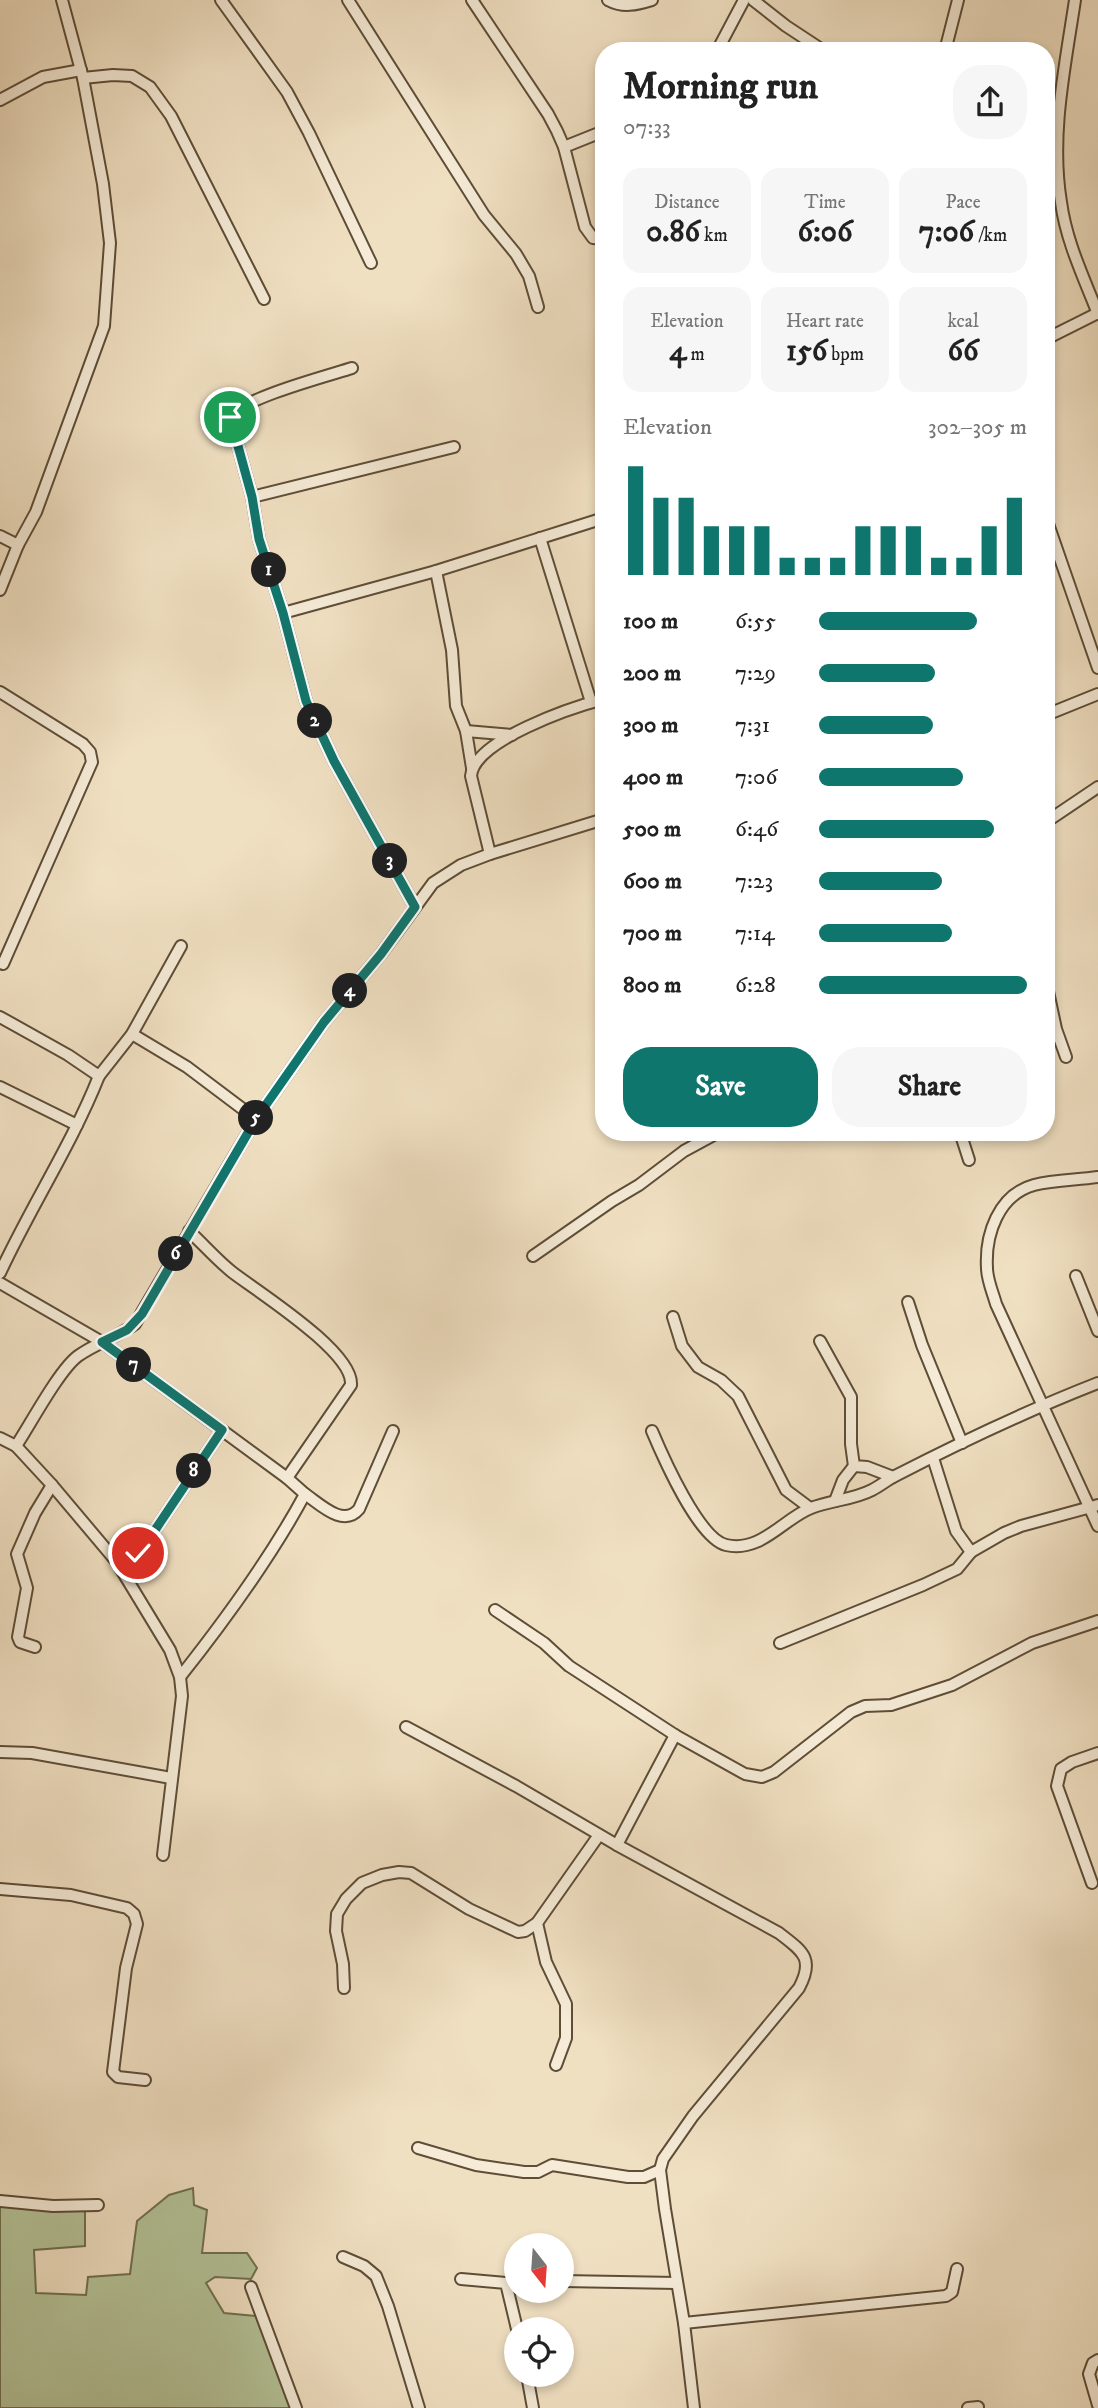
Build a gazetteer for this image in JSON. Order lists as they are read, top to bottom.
{
  "north": "bottom",
  "page": {
    "heading": ["Morning run", "07:33"],
    "stats": [
      ["Distance", "0.86 km"],
      ["Time", "6:06"],
      ["Pace", "7:06 /km"],
      ["Elevation", "4 m"],
      ["Heart rate", "156 bpm"],
      ["kcal", "66"]
    ],
    "chart": ["Elevation", "302–305 m"],
    "pins": [
      "1",
      "2",
      "3",
      "4",
      "5",
      "6",
      "7",
      "8"
    ],
    "list": [
      {
        "name": "100 m",
        "note": "6:55"
      },
      {
        "name": "200 m",
        "note": "7:29"
      },
      {
        "name": "300 m",
        "note": "7:31"
      },
      {
        "name": "400 m",
        "note": "7:06"
      },
      {
        "name": "500 m",
        "note": "6:46"
      },
      {
        "name": "600 m",
        "note": "7:23"
      },
      {
        "name": "700 m",
        "note": "7:14"
      },
      {
        "name": "800 m",
        "note": "6:28"
      }
    ],
    "buttons": ["Save", "Share"]
  }
}
